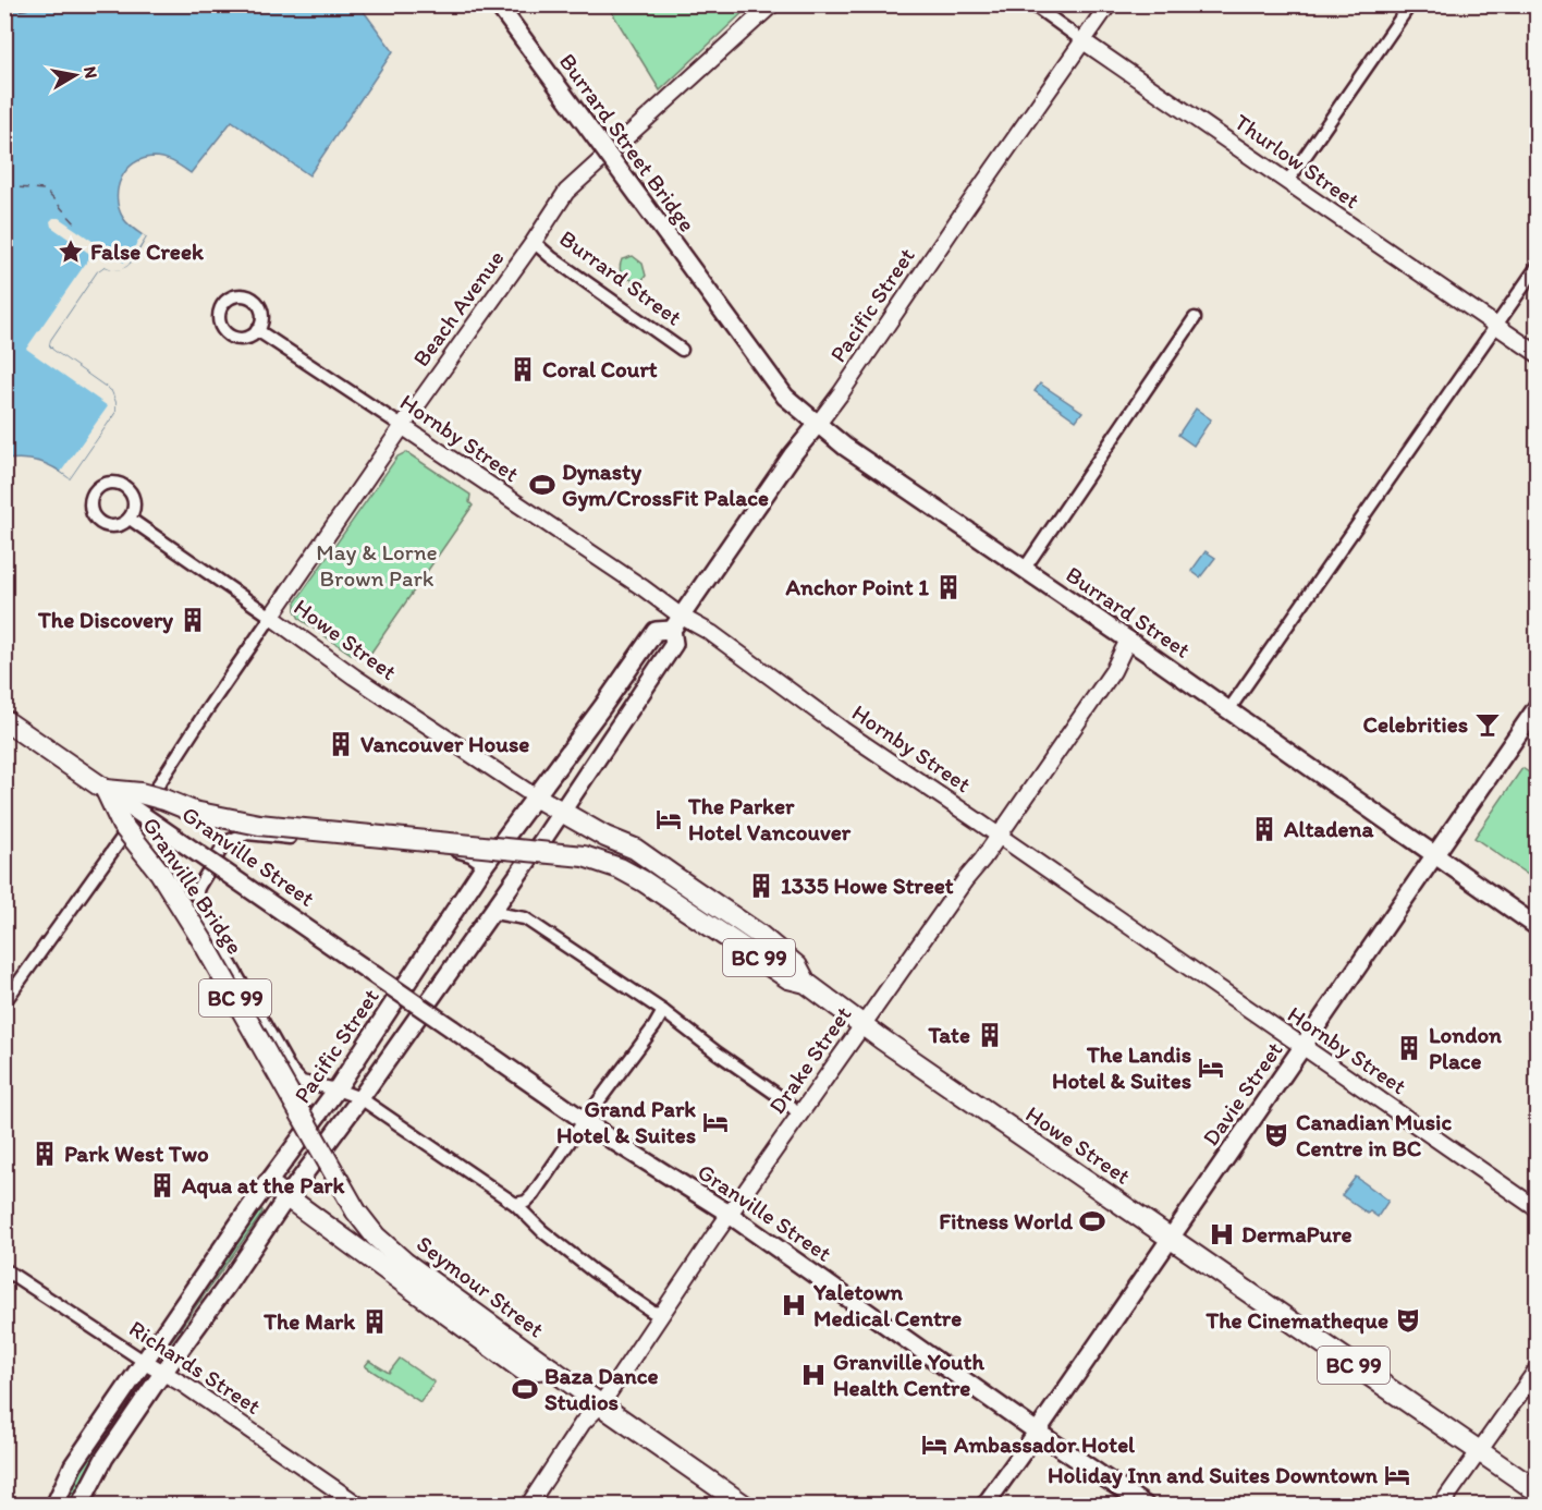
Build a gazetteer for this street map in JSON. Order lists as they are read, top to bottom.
{
  "streets": {
    "highway": [
      "Howe Street",
      "Granville Bridge",
      "BC 99",
      "Seymour Street"
    ],
    "main road": [
      "Burrard Street Bridge",
      "Burrard Street",
      "Pacific Street",
      "Granville Street",
      "Davie Street"
    ],
    "street": [
      "Thurlow Street",
      "Beach Avenue",
      "Hornby Street",
      "Drake Street",
      "Richards Street"
    ]
  },
  "crossings": [
    ["Burrard Street Bridge", "Burrard Street"],
    ["Thurlow Street", "Pacific Street"],
    ["Burrard Street", "Pacific Street"],
    ["Burrard Street", "Beach Avenue"],
    ["Burrard Street", "Drake Street"],
    ["Burrard Street", "Davie Street"],
    ["Pacific Street", "Hornby Street"],
    ["Pacific Street", "Howe Street"],
    ["Pacific Street", "Granville Street"],
    ["Pacific Street", "Richards Street"],
    ["Beach Avenue", "Hornby Street"],
    ["Beach Avenue", "Howe Street"],
    ["Beach Avenue", "Granville Street"],
    ["Hornby Street", "Drake Street"],
    ["Hornby Street", "Davie Street"],
    ["Howe Street", "Granville Bridge"],
    ["Howe Street", "Drake Street"],
    ["Howe Street", "Davie Street"],
    ["Granville Street", "Granville Bridge"],
    ["Granville Street", "Drake Street"],
    ["Granville Street", "Davie Street"],
    ["Granville Bridge", "Seymour Street"],
    ["Drake Street", "Seymour Street"]
  ],
  "parks": ["May & Lorne Brown Park"],
  "places": {
    "place": ["False Creek"],
    "building": [
      "Coral Court",
      "Anchor Point 1",
      "The Discovery",
      "Vancouver House",
      "Altadena",
      "1335 Howe Street",
      "Tate",
      "London Place",
      "Park West Two",
      "Aqua at the Park",
      "The Mark"
    ],
    "sports": ["Dynasty Gym/CrossFit Palace", "Fitness World", "Baza Dance Studios"],
    "bar": ["Celebrities"],
    "hotel": [
      "The Parker Hotel Vancouver",
      "The Landis Hotel & Suites",
      "Grand Park Hotel & Suites",
      "Ambassador Hotel",
      "Holiday Inn and Suites Downtown"
    ],
    "theatre": ["Canadian Music Centre in BC", "The Cinematheque"],
    "hospital": ["DermaPure", "Yaletown Medical Centre", "Granville Youth Health Centre"]
  },
  "north": "right"
}
